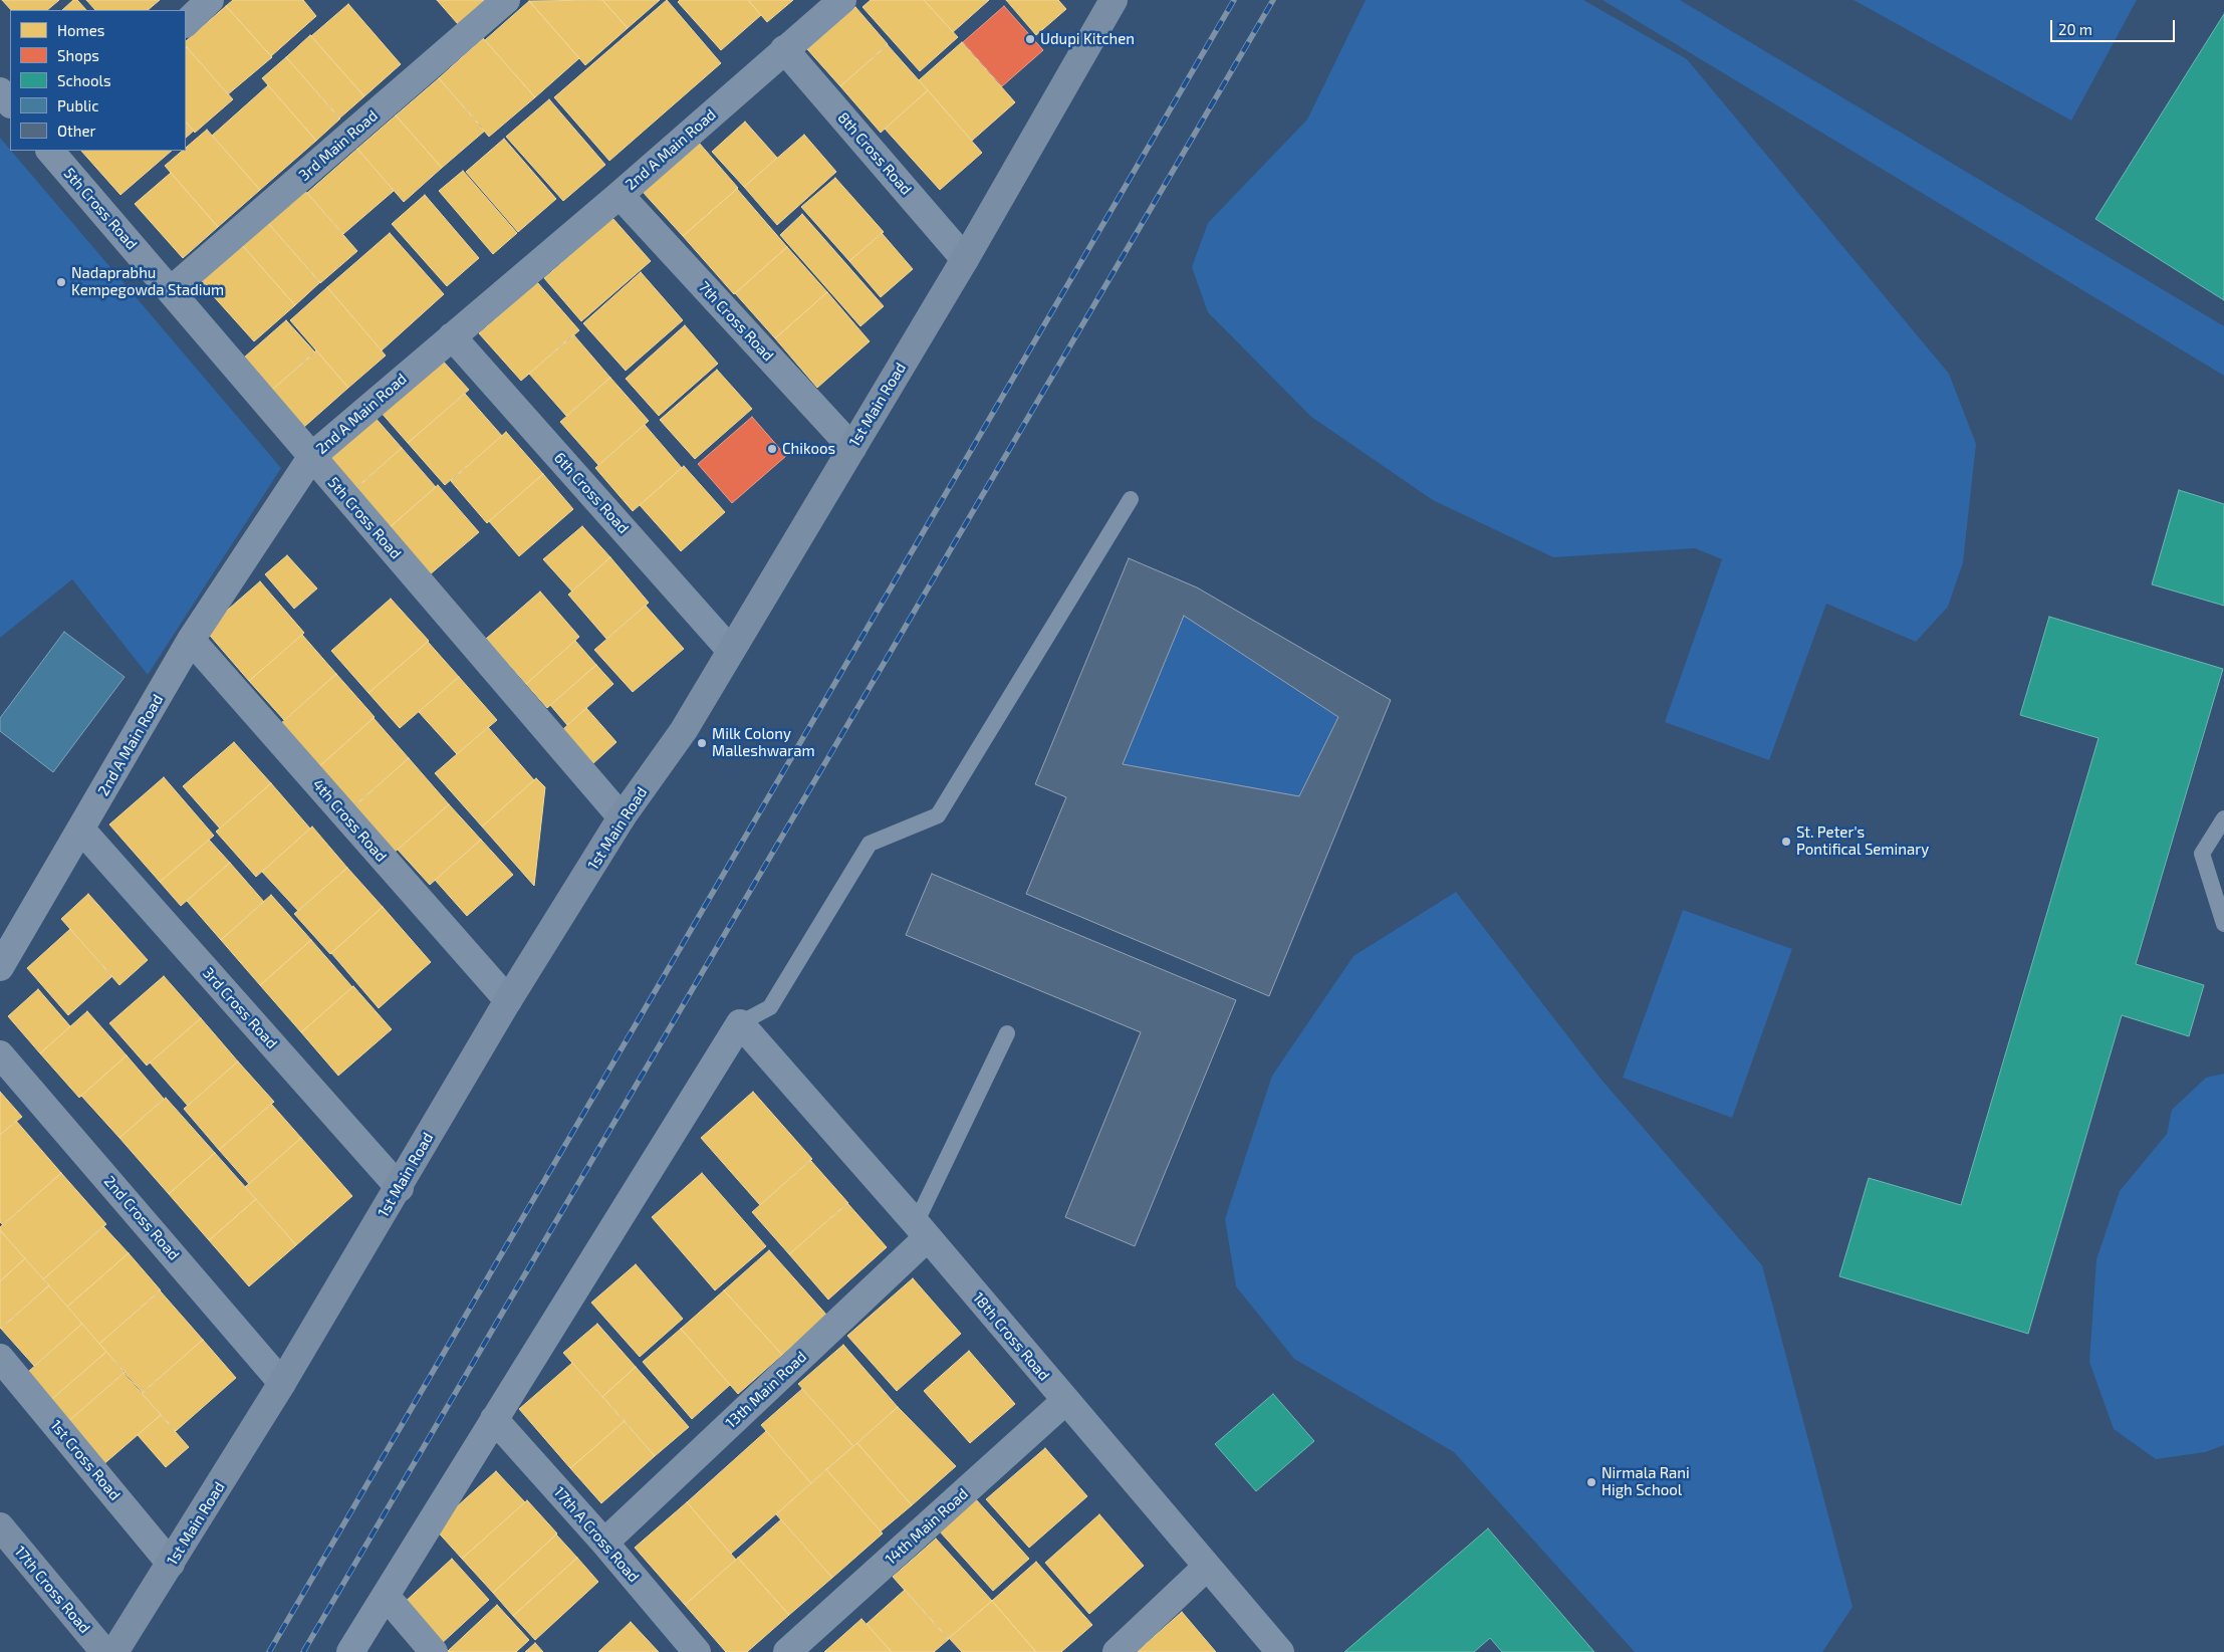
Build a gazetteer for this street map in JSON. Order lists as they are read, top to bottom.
{
  "streets": {
    "main road": ["1st Main Road", "17th Cross Road"],
    "street": [
      "3rd Main Road",
      "2nd A Main Road",
      "8th Cross Road",
      "5th Cross Road",
      "7th Cross Road",
      "6th Cross Road",
      "4th Cross Road",
      "3rd Cross Road",
      "2nd Cross Road",
      "18th Cross Road",
      "13th Main Road",
      "1st Cross Road",
      "14th Main Road",
      "17th A Cross Road"
    ]
  },
  "crossings": [
    ["3rd Main Road", "5th Cross Road"],
    ["2nd A Main Road", "8th Cross Road"],
    ["2nd A Main Road", "5th Cross Road"],
    ["2nd A Main Road", "7th Cross Road"],
    ["2nd A Main Road", "6th Cross Road"],
    ["2nd A Main Road", "4th Cross Road"],
    ["2nd A Main Road", "3rd Cross Road"],
    ["8th Cross Road", "1st Main Road"],
    ["5th Cross Road", "1st Main Road"],
    ["7th Cross Road", "1st Main Road"],
    ["1st Main Road", "6th Cross Road"],
    ["1st Main Road", "4th Cross Road"],
    ["1st Main Road", "3rd Cross Road"],
    ["1st Main Road", "2nd Cross Road"],
    ["1st Main Road", "1st Cross Road"],
    ["18th Cross Road", "13th Main Road"],
    ["18th Cross Road", "14th Main Road"],
    ["13th Main Road", "17th A Cross Road"]
  ],
  "places": [
    "Udupi Kitchen",
    "Nadaprabhu Kempegowda Stadium",
    "Chikoos",
    "Milk Colony Malleshwaram",
    "St. Peter's Pontifical Seminary",
    "Nirmala Rani High School"
  ],
  "legend": [
    "Homes",
    "Shops",
    "Schools",
    "Public",
    "Other"
  ],
  "scale_bar": "20 m"
}
